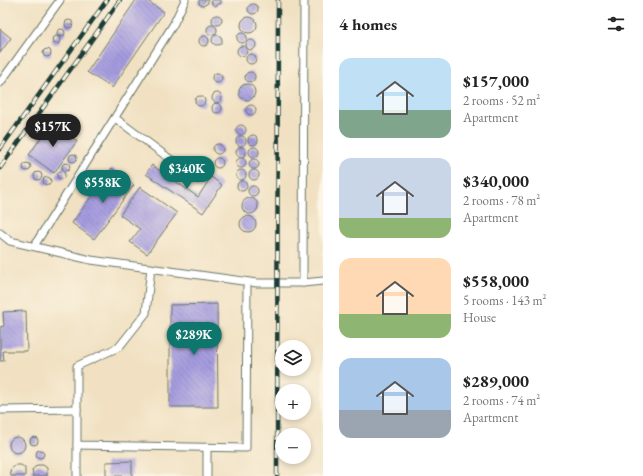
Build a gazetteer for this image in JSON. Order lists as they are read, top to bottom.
{
  "page": {
    "heading": "4 homes",
    "list": [
      {
        "name": "$157,000",
        "note": "2 rooms · 52 m² · Apartment"
      },
      {
        "name": "$340,000",
        "note": "2 rooms · 78 m² · Apartment"
      },
      {
        "name": "$558,000",
        "note": "5 rooms · 143 m² · House"
      },
      {
        "name": "$289,000",
        "note": "2 rooms · 74 m² · Apartment"
      }
    ],
    "price": [
      "$157K",
      "$340K",
      "$558K",
      "$289K"
    ],
    "map_buttons": ["+", "−"]
  }
}
